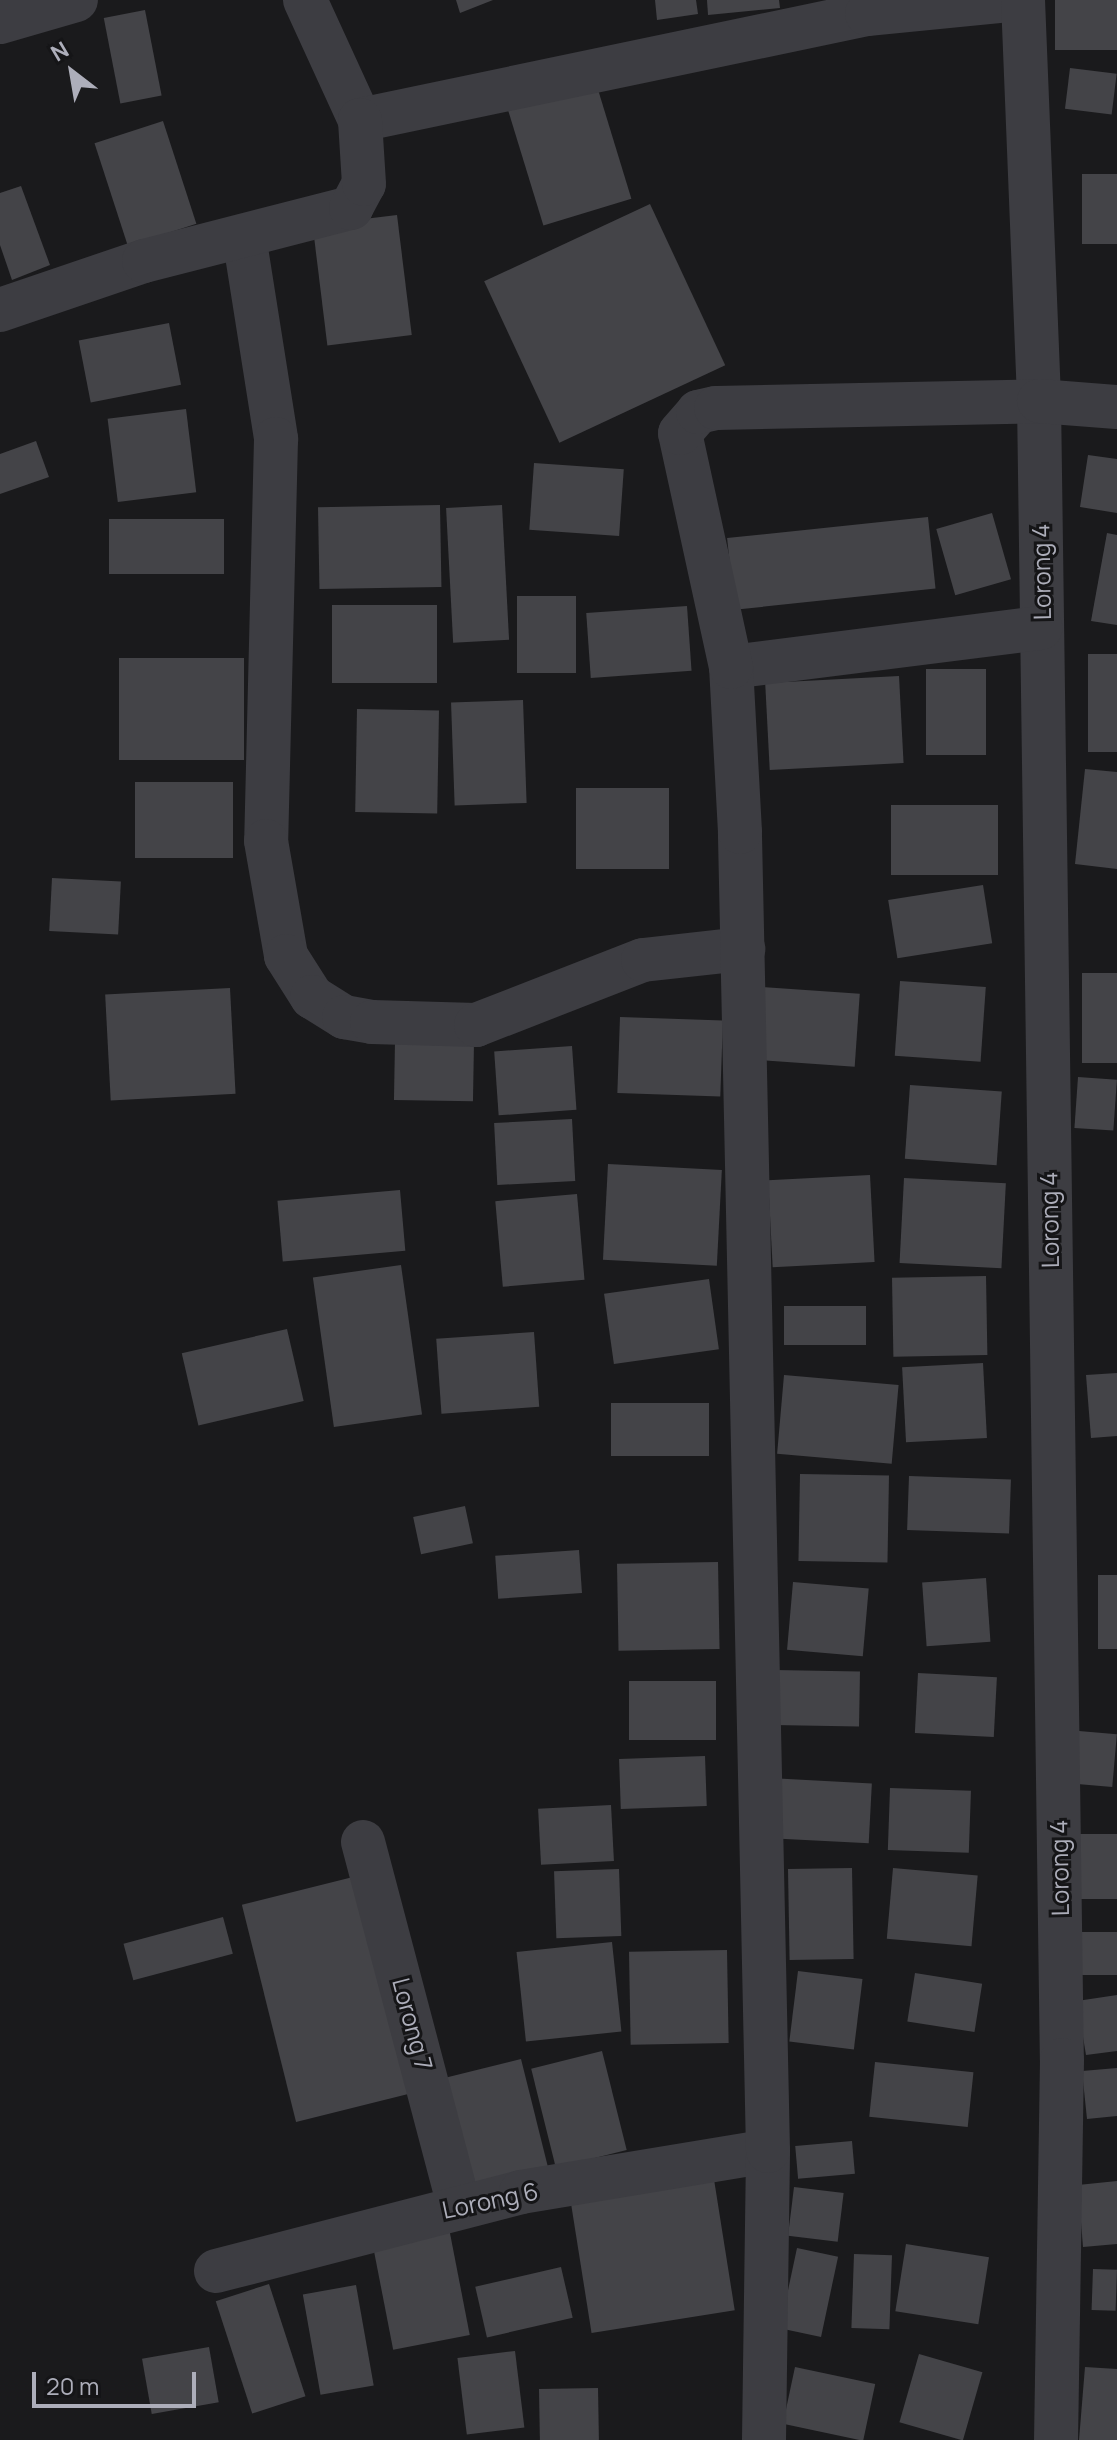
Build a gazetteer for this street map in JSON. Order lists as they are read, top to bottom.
{
  "streets": {
    "street": ["Lorong 4", "Lorong 7", "Lorong 6"]
  },
  "crossings": [
    ["Lorong 7", "Lorong 6"]
  ],
  "scale_bar": "20 m",
  "north": "top left"
}
